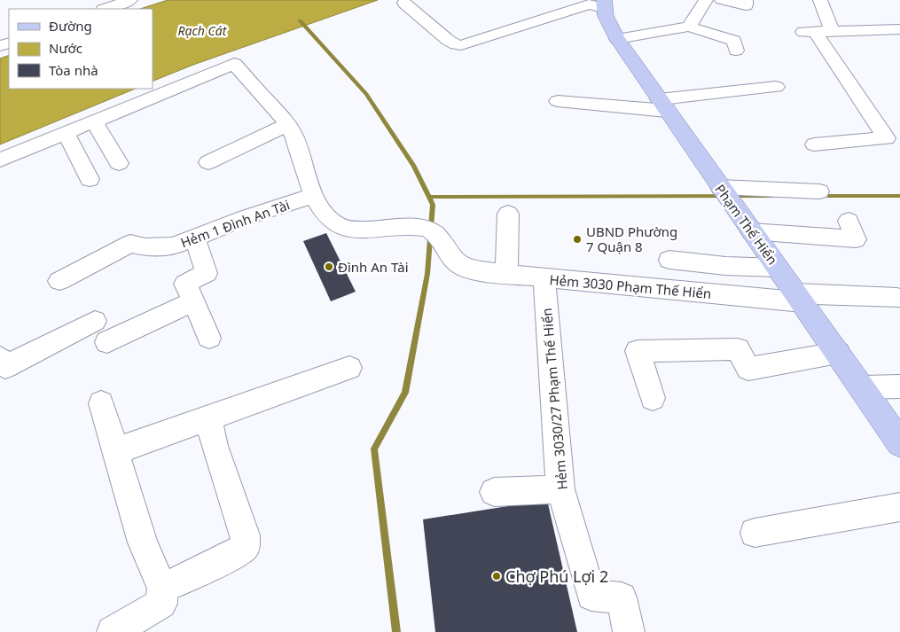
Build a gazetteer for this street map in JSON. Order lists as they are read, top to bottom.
{
  "streets": {
    "main road": ["Phạm Thế Hiển"],
    "street": ["Hẻm 1 Đình An Tài", "Hẻm 3030 Phạm Thế Hiển", "Hẻm 3030/27 Phạm Thế Hiển"]
  },
  "crossings": [
    ["Hẻm 1 Đình An Tài", "Hẻm 3030 Phạm Thế Hiển"],
    ["Phạm Thế Hiển", "Hẻm 3030 Phạm Thế Hiển"],
    ["Hẻm 3030 Phạm Thế Hiển", "Hẻm 3030/27 Phạm Thế Hiển"]
  ],
  "water": ["Rạch Cát"],
  "places": ["UBND Phường 7 Quận 8", "Đình An Tài", "Chợ Phú Lợi 2"],
  "legend": ["Đường", "Nước", "Tòa nhà"]
}
